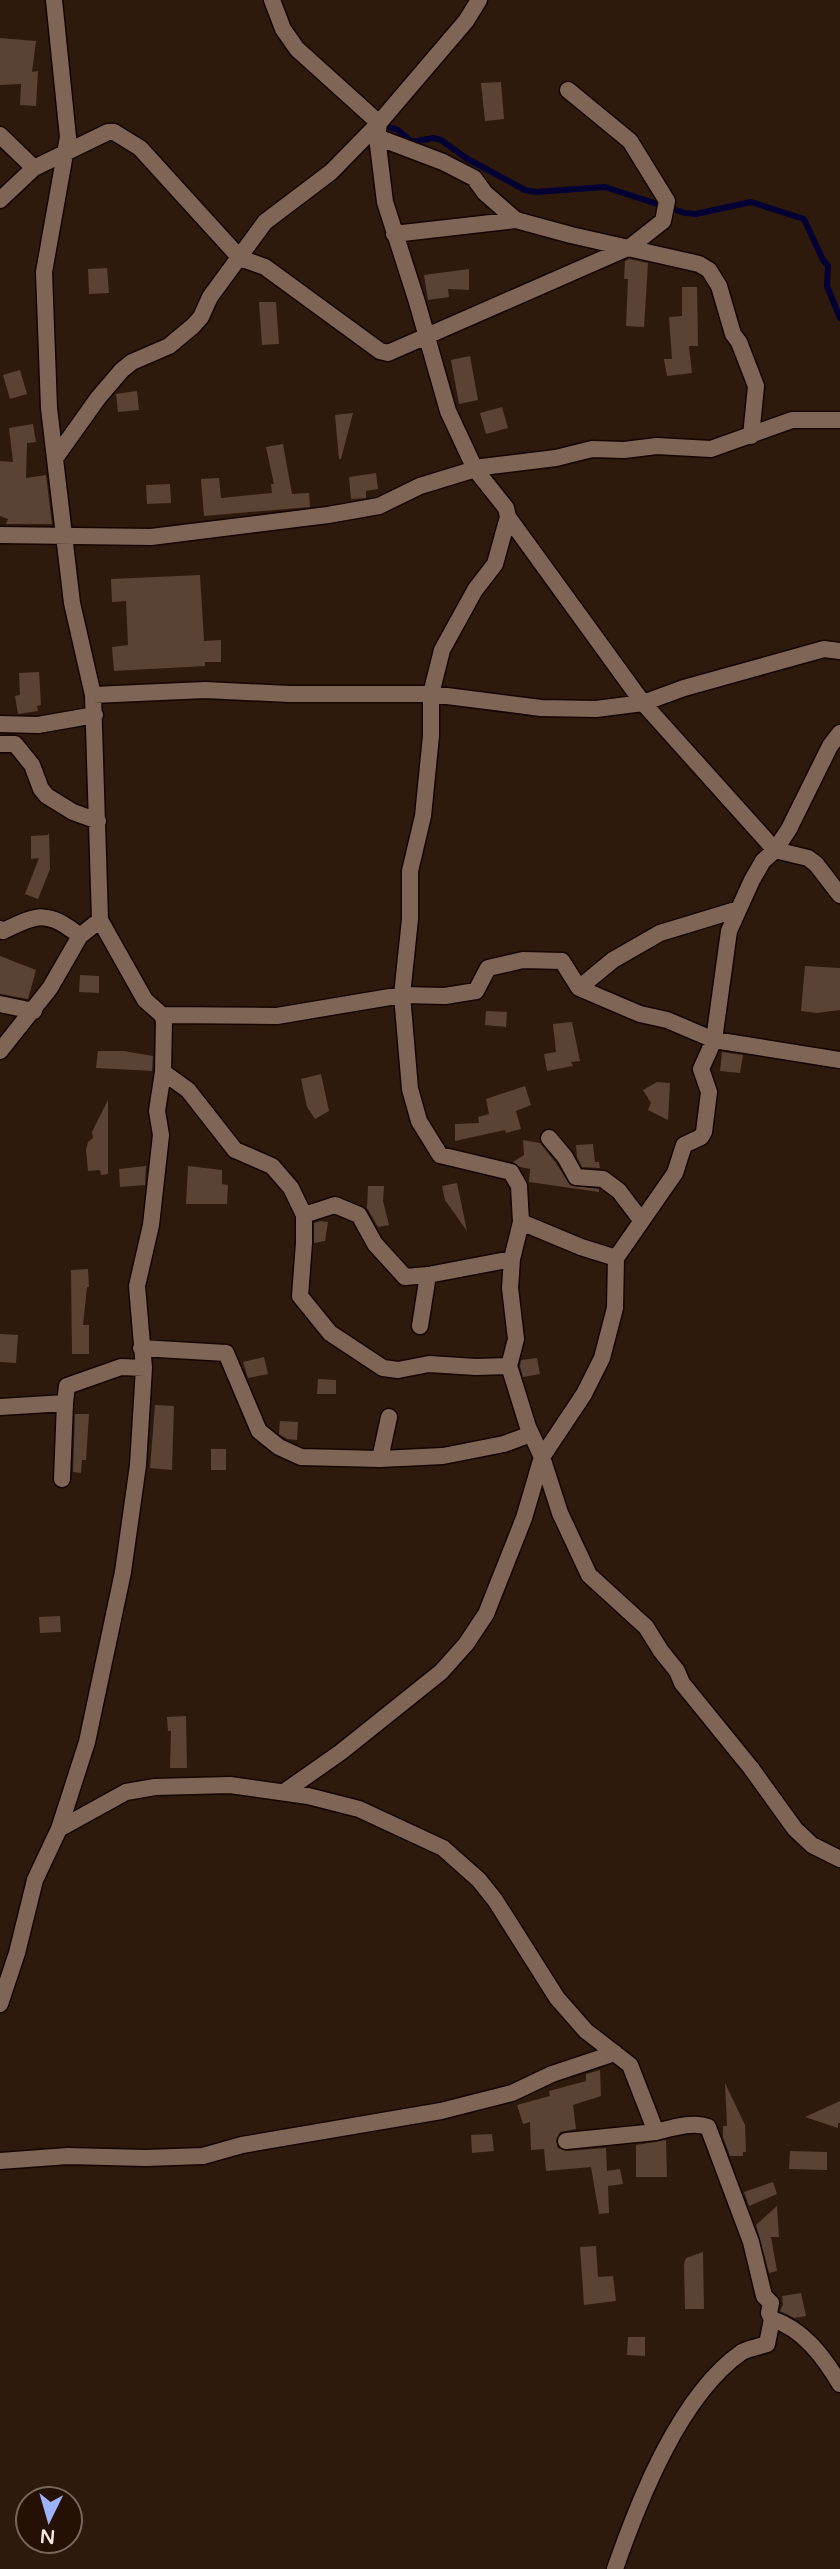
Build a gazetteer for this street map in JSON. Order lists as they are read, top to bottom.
{
  "north": "bottom"
}
